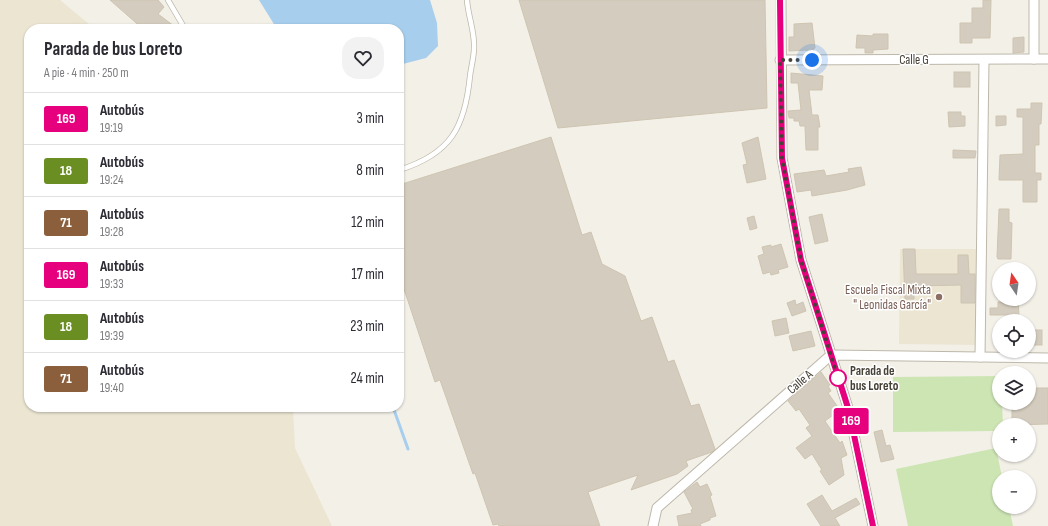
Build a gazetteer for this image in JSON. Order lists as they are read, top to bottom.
{
  "streets": {
    "street": ["Calle G", "Calle A"]
  },
  "places": ["Escuela Fiscal Mixta \" Leonidas García\"", "Parada de bus Loreto"],
  "lines": ["bus line 169"],
  "north": "top",
  "page": {
    "on_map": "169",
    "heading": ["Parada de bus Loreto", "A pie · 4 min · 250 m"],
    "list": [
      {
        "mark": "169",
        "name": "Autobús",
        "note": "19:19",
        "value": "3 min"
      },
      {
        "mark": "18",
        "name": "Autobús",
        "note": "19:24",
        "value": "8 min"
      },
      {
        "mark": "71",
        "name": "Autobús",
        "note": "19:28",
        "value": "12 min"
      },
      {
        "mark": "169",
        "name": "Autobús",
        "note": "19:33",
        "value": "17 min"
      },
      {
        "mark": "18",
        "name": "Autobús",
        "note": "19:39",
        "value": "23 min"
      },
      {
        "mark": "71",
        "name": "Autobús",
        "note": "19:40",
        "value": "24 min"
      }
    ],
    "map_buttons": ["+", "−"]
  }
}
